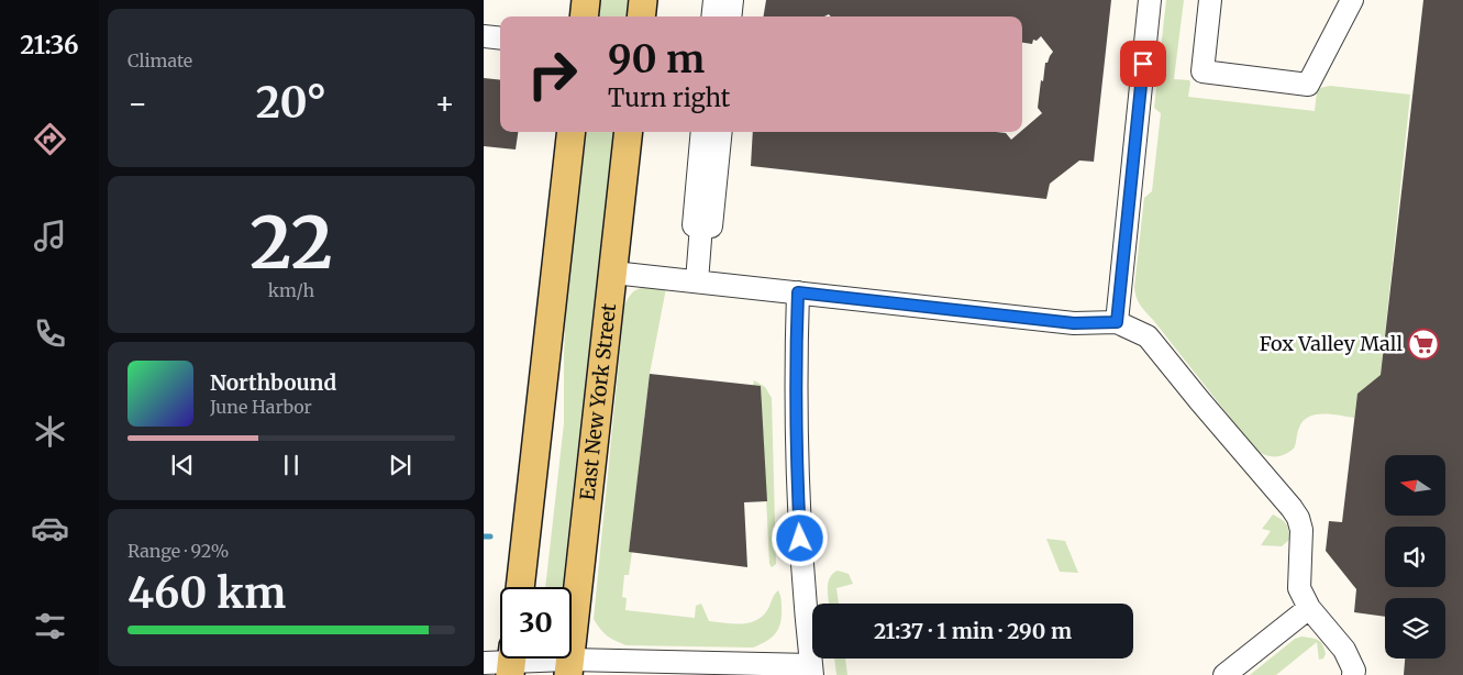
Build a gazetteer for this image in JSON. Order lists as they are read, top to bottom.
{
  "streets": {
    "main road": ["East New York Street"]
  },
  "places": {
    "supermarket": ["Fox Valley Mall"]
  },
  "north": "left",
  "page": {
    "tabs": "21:36",
    "tile": [
      "Climate",
      ["22", "km/h"],
      ["Range · 92%", "460 km"]
    ],
    "turn": ["90 m", "Turn right"],
    "heat": ["−", "20°", "+"],
    "song": ["Northbound", "June Harbor"],
    "limit": "30",
    "trip": "21:37 · 1 min · 290 m"
  }
}
